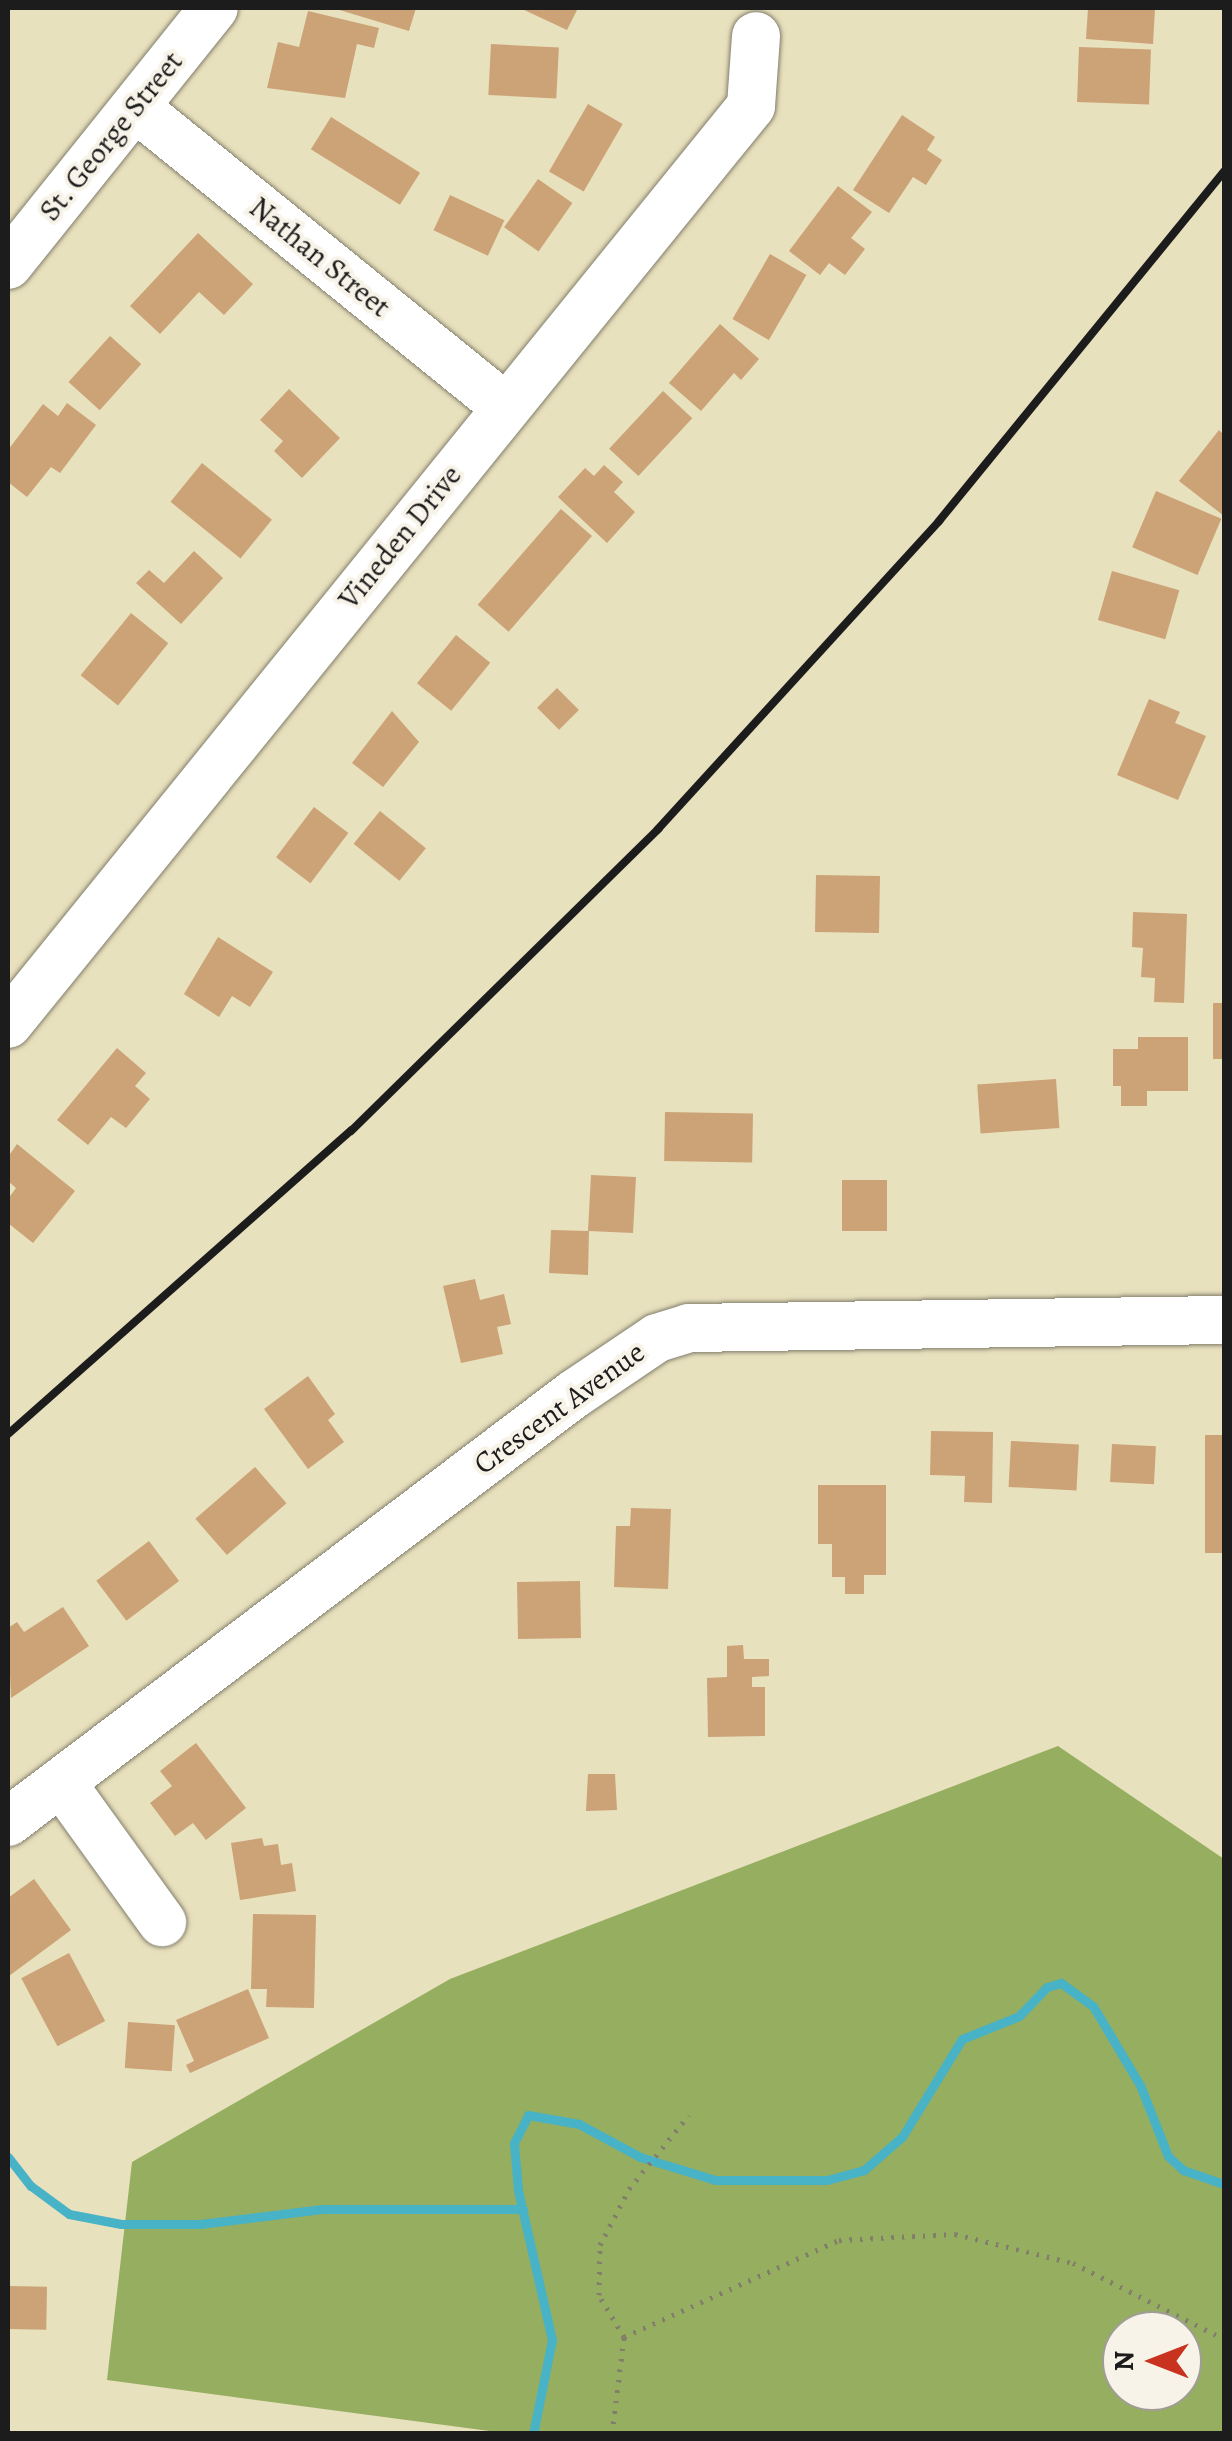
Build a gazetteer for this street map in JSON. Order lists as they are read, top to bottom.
{
  "streets": {
    "street": [
      "St. George Street",
      "Nathan Street",
      "Vineden Drive",
      "Crescent Avenue"
    ]
  },
  "crossings": [
    ["St. George Street", "Nathan Street"],
    ["Nathan Street", "Vineden Drive"]
  ],
  "north": "left"
}
